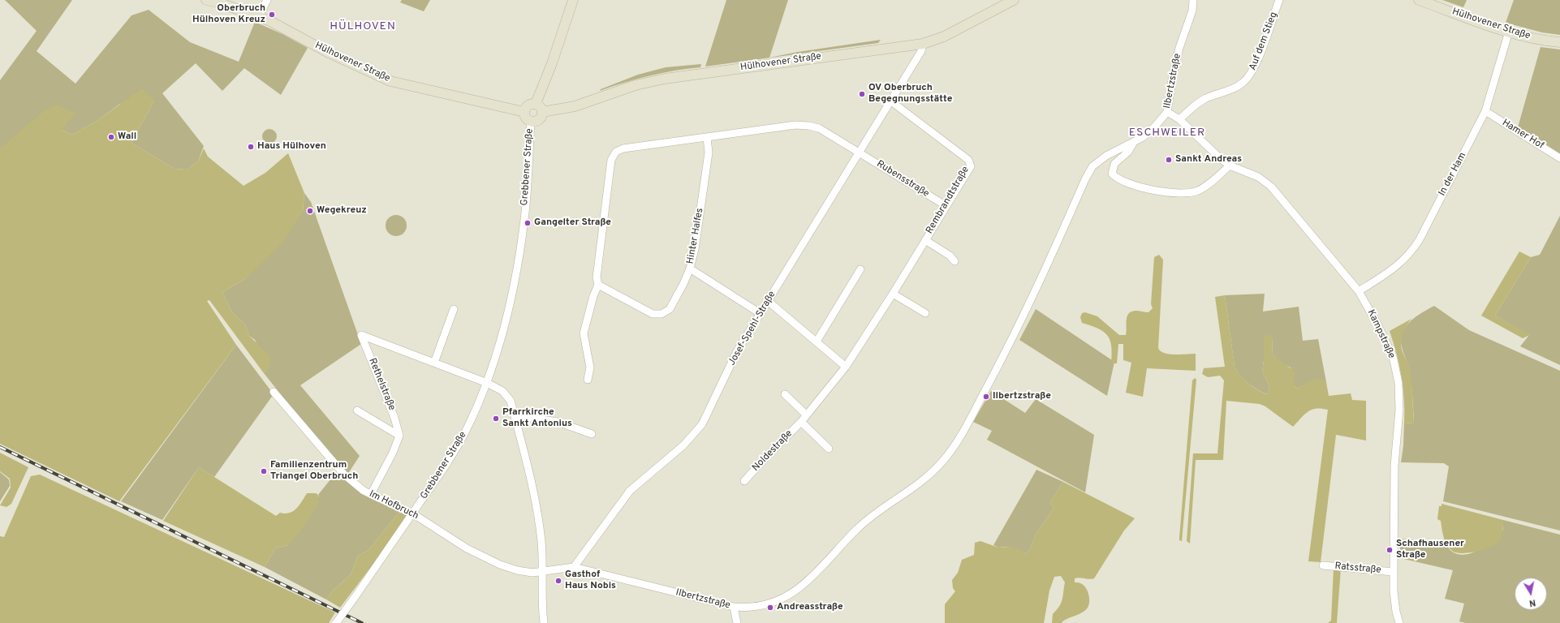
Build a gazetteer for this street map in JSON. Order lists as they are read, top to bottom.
{
  "streets": {
    "main road": ["Hülhovener Straße"],
    "street": [
      "Auf dem Stieg",
      "Ilbertzstraße",
      "Hamer Hof",
      "Grebbener Straße",
      "In der Ham",
      "Rubensstraße",
      "Rembrandtstraße",
      "Hinter Halfes",
      "Josef-Spehl-Straße",
      "Kampstraße",
      "Rethelstraße",
      "Noldestraße",
      "Im Hofbruch",
      "Ratsstraße"
    ]
  },
  "crossings": [
    ["Hülhovener Straße", "Grebbener Straße"],
    ["Hülhovener Straße", "In der Ham"],
    ["Hülhovener Straße", "Josef-Spehl-Straße"],
    ["Ilbertzstraße", "Josef-Spehl-Straße"],
    ["Hamer Hof", "In der Ham"],
    ["In der Ham", "Kampstraße"],
    ["Rubensstraße", "Rembrandtstraße"],
    ["Rubensstraße", "Josef-Spehl-Straße"],
    ["Rembrandtstraße", "Josef-Spehl-Straße"],
    ["Rembrandtstraße", "Noldestraße"],
    ["Kampstraße", "Ratsstraße"]
  ],
  "districts": ["HÜLHOVEN", "ESCHWEILER"],
  "places": [
    "Oberbruch Hülhoven Kreuz",
    "OV Oberbruch Begegnungsstätte",
    "Wall",
    "Haus Hülhoven",
    "Sankt Andreas",
    "Wegekreuz",
    "Gangelter Straße",
    "Ilbertzstraße",
    "Pfarrkirche Sankt Antonius",
    "Familienzentrum Triangel Oberbruch",
    "Schafhausener Straße",
    "Gasthof Haus Nobis",
    "Andreasstraße"
  ],
  "north": "bottom"
}
